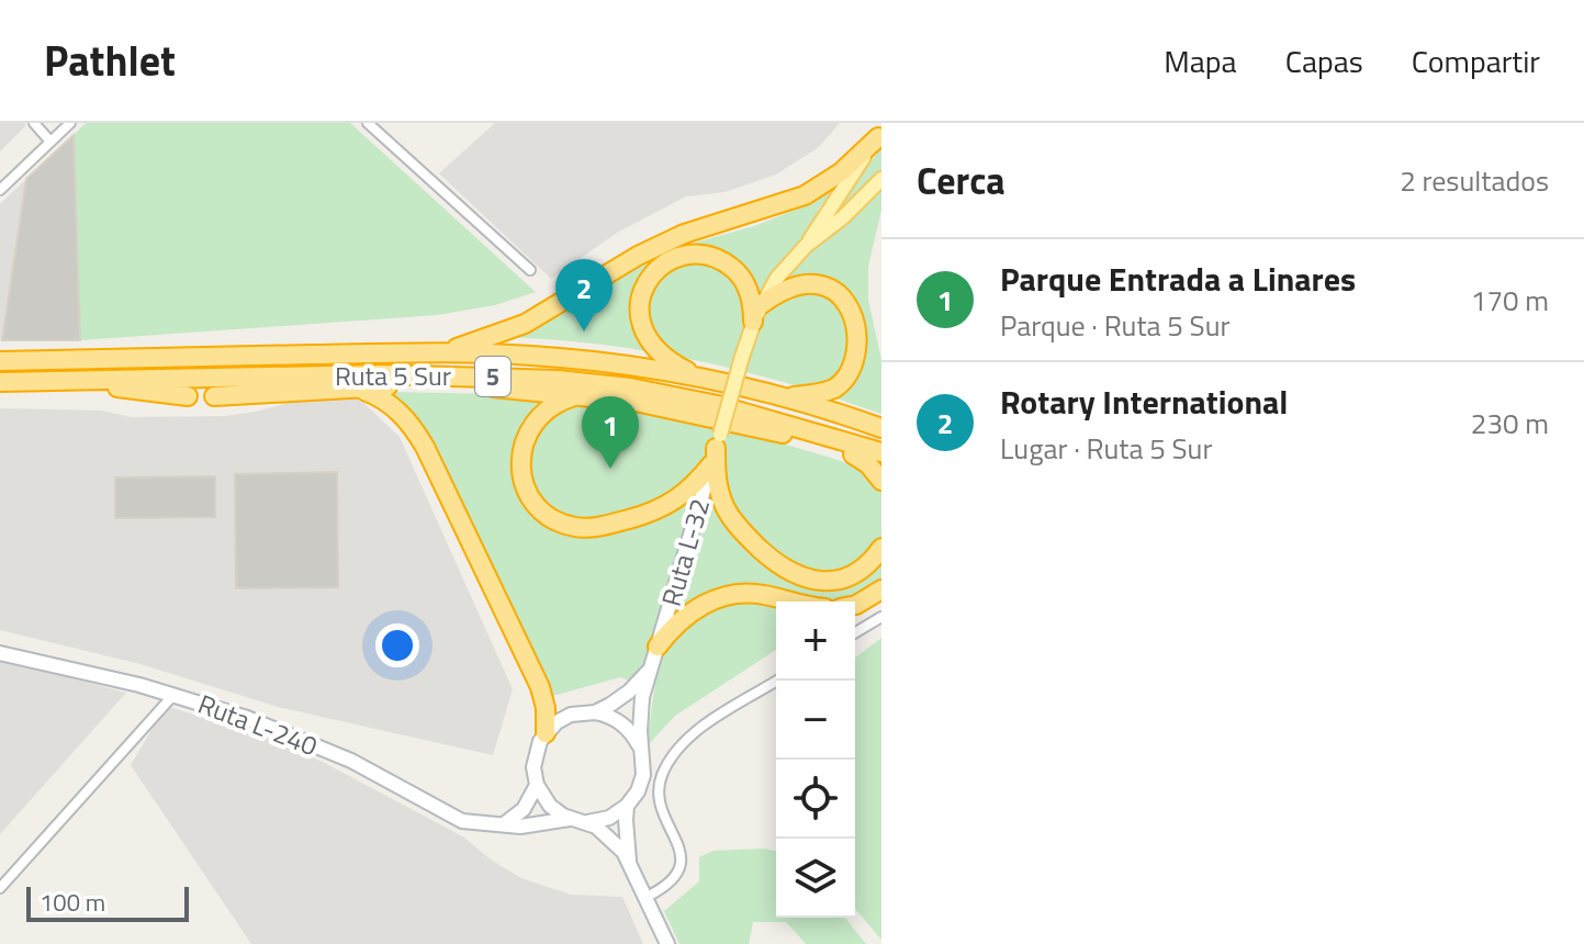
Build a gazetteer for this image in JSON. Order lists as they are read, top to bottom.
{
  "streets": {
    "highway": ["Ruta 5 Sur", "5"],
    "main road": ["Ruta L-32", "Ruta L-240"]
  },
  "crossings": [
    ["Ruta L-32", "Ruta L-240"]
  ],
  "scale_bar": "100 m",
  "page": {
    "header": "Pathlet",
    "nav": ["Mapa", "Capas", "Compartir"],
    "heading": ["Cerca", "2 resultados"],
    "list": [
      {
        "mark": "1",
        "name": "Parque Entrada a Linares",
        "note": "Parque · Ruta 5 Sur",
        "value": "170 m"
      },
      {
        "mark": "2",
        "name": "Rotary International",
        "note": "Lugar · Ruta 5 Sur",
        "value": "230 m"
      }
    ],
    "pins": ["2", "1"],
    "map_buttons": ["+", "−"],
    "scale": "100 m"
  }
}
